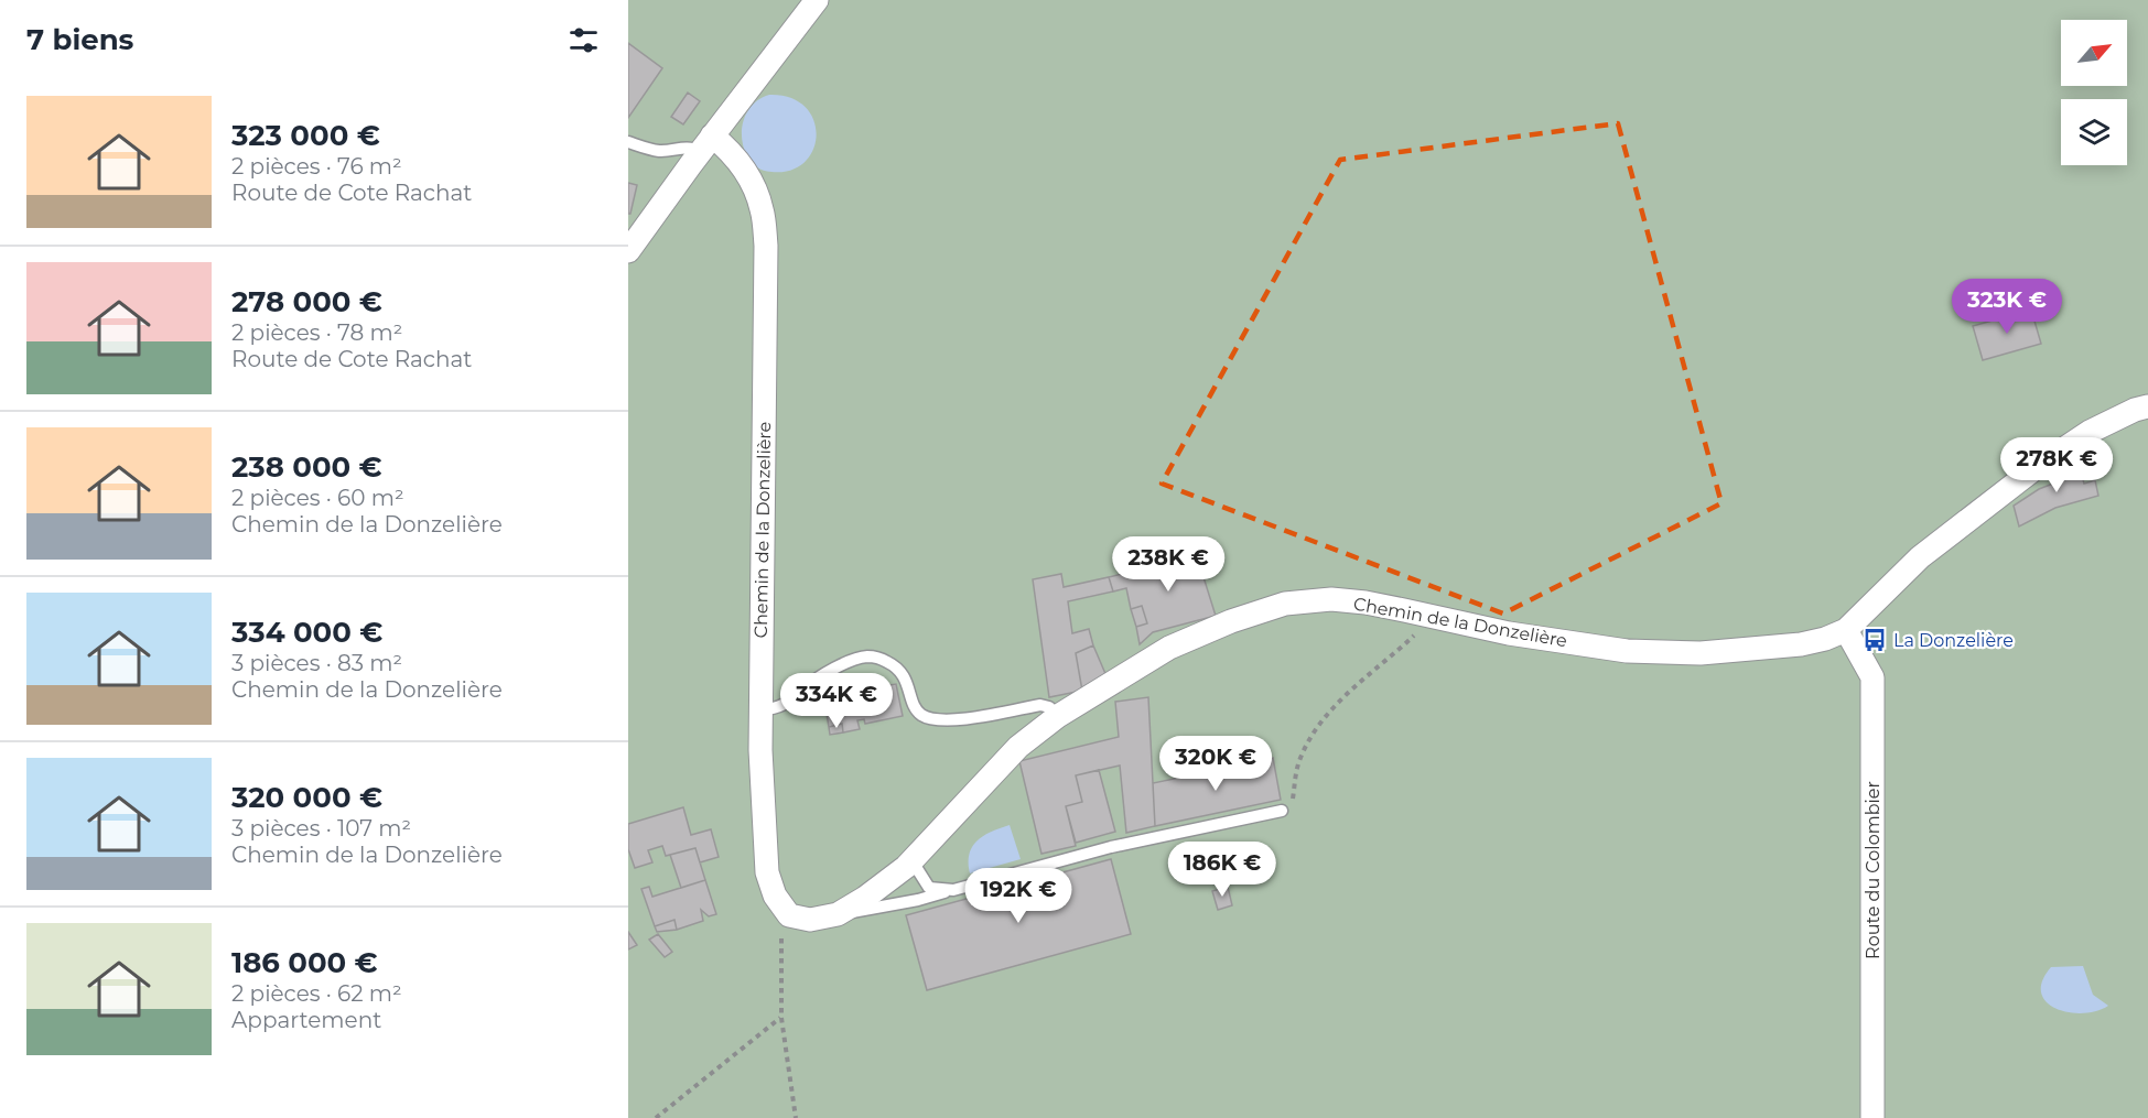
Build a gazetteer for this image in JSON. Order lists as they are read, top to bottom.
{
  "streets": {
    "street": ["Chemin de la Donzelière", "Route du Colombier"]
  },
  "crossings": [
    ["Chemin de la Donzelière", "Route du Colombier"]
  ],
  "places": {
    "bus stop": ["La Donzelière"]
  },
  "north": "top right",
  "page": {
    "heading": "7 biens",
    "list": [
      {
        "name": "323 000 €",
        "note": "2 pièces · 76 m² · Route de Cote Rachat"
      },
      {
        "name": "278 000 €",
        "note": "2 pièces · 78 m² · Route de Cote Rachat"
      },
      {
        "name": "238 000 €",
        "note": "2 pièces · 60 m² · Chemin de la Donzelière"
      },
      {
        "name": "334 000 €",
        "note": "3 pièces · 83 m² · Chemin de la Donzelière"
      },
      {
        "name": "320 000 €",
        "note": "3 pièces · 107 m² · Chemin de la Donzelière"
      },
      {
        "name": "186 000 €",
        "note": "2 pièces · 62 m² · Appartement"
      }
    ],
    "price": [
      "323K €",
      "278K €",
      "238K €",
      "334K €",
      "320K €",
      "186K €",
      "192K €"
    ]
  }
}
